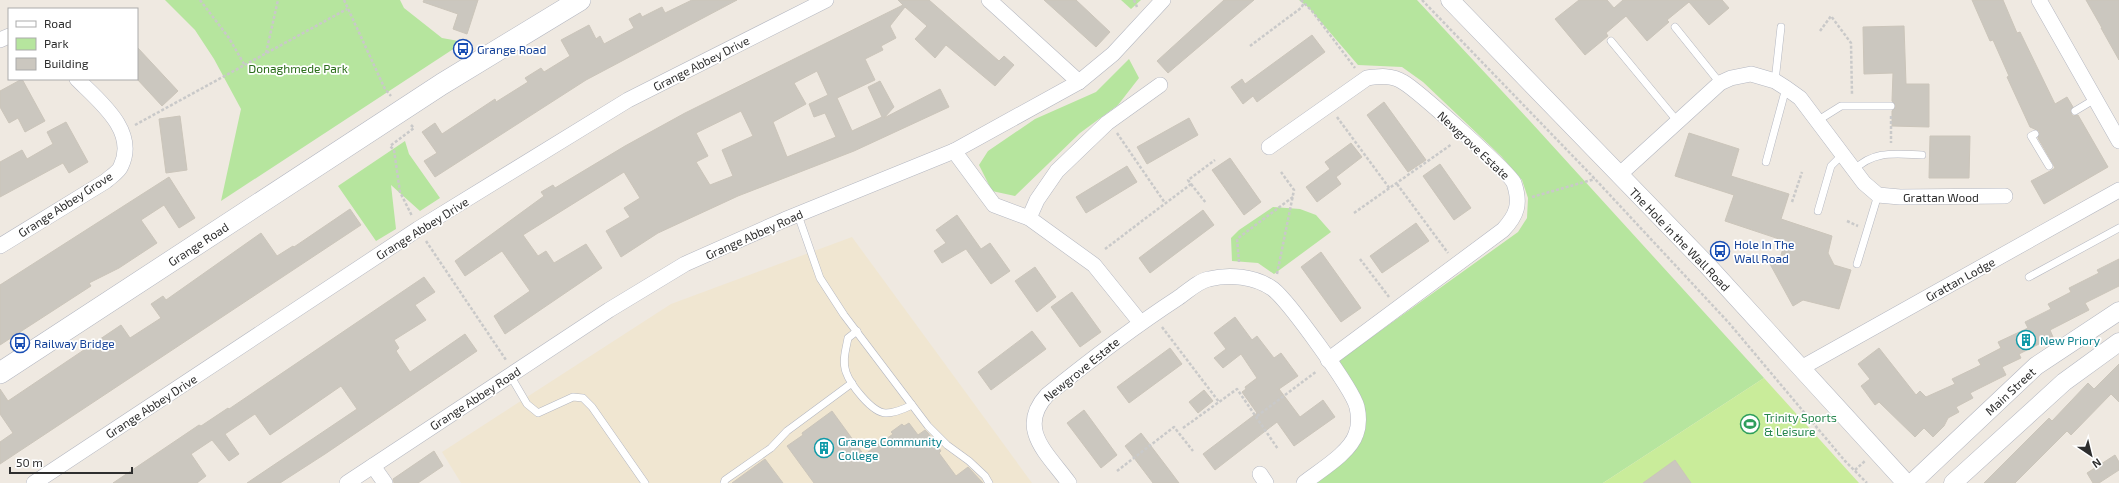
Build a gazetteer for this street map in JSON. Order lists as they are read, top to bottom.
{
  "streets": {
    "main road": ["Grange Road"],
    "street": [
      "Grange Abbey Drive",
      "Newgrove Estate",
      "Grattan Wood",
      "Grange Abbey Grove",
      "Grange Abbey Road",
      "The Hole in the Wall Road",
      "Grattan Lodge",
      "Main Street"
    ]
  },
  "crossings": [
    ["The Hole in the Wall Road", "Grattan Lodge"]
  ],
  "parks": ["Donaghmede Park"],
  "places": {
    "bus stop": ["Grange Road", "Hole In The Wall Road", "Railway Bridge"],
    "building": ["New Priory", "Grange Community College"],
    "sports": ["Trinity Sports & Leisure"]
  },
  "legend": ["Road", "Park", "Building"],
  "scale_bar": "50 m",
  "north": "bottom right"
}
